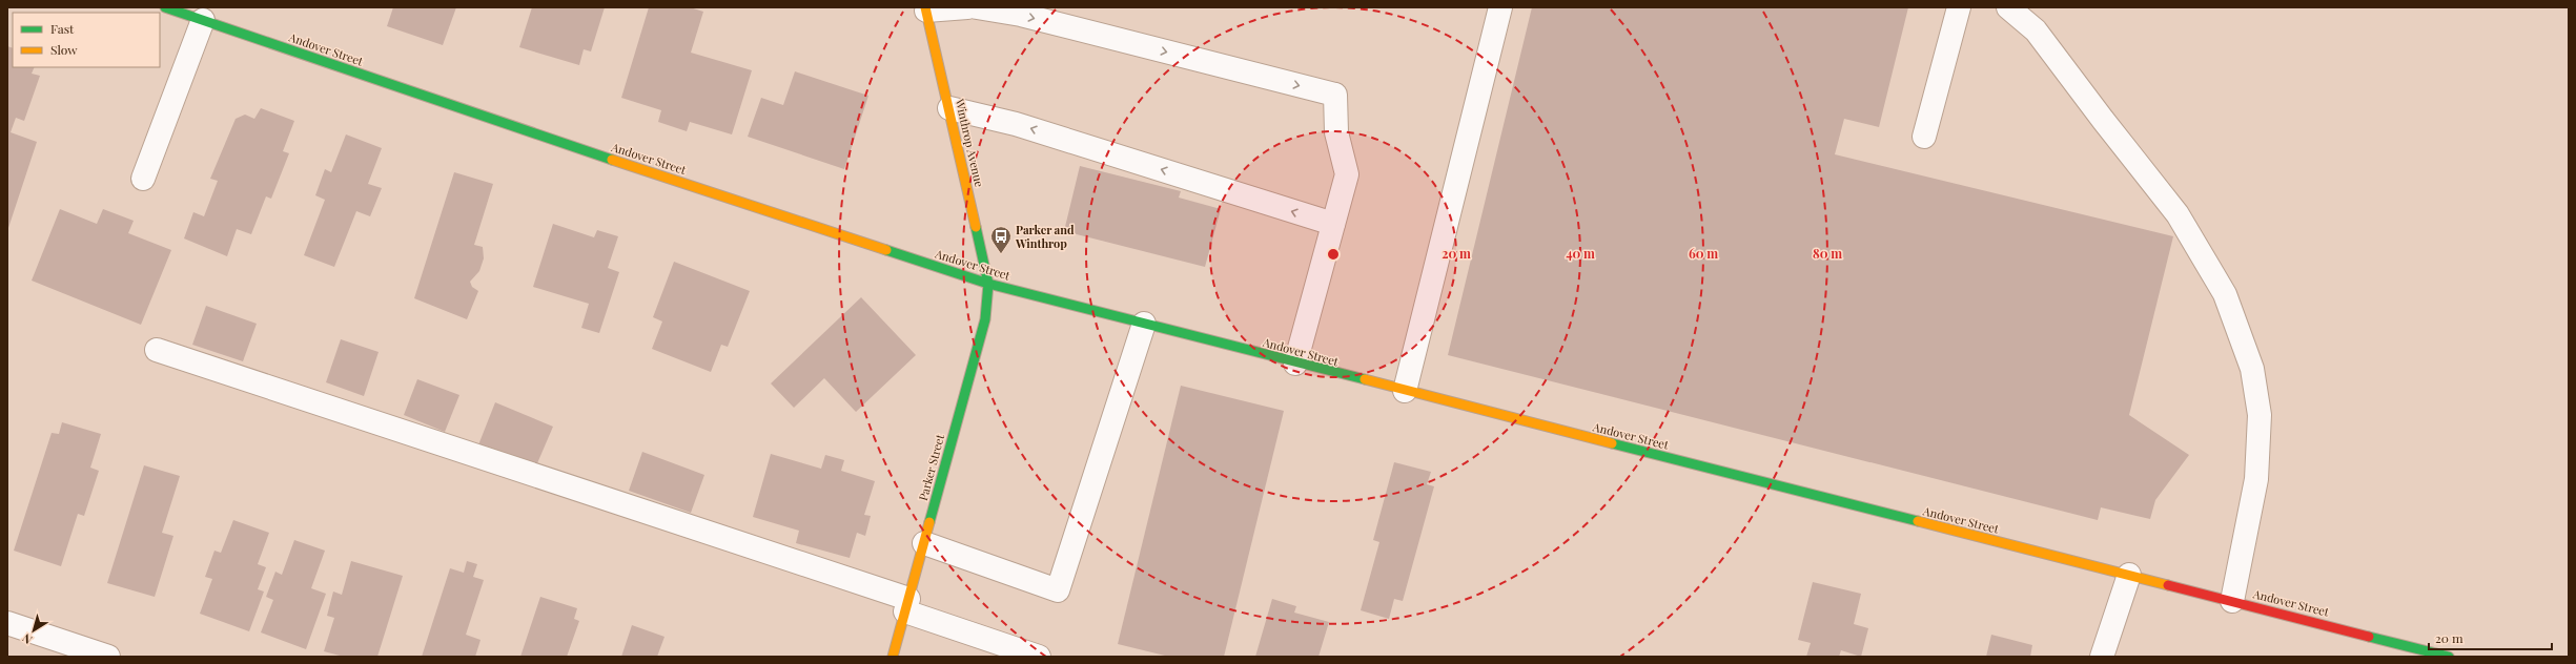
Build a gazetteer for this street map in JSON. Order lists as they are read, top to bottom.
{
  "streets": {
    "main road": ["Andover Street", "Winthrop Avenue", "Parker Street"]
  },
  "crossings": [
    ["Andover Street", "Winthrop Avenue"],
    ["Andover Street", "Parker Street"],
    ["Winthrop Avenue", "Parker Street"]
  ],
  "places": {
    "bus stop": ["Parker and Winthrop"]
  },
  "legend": ["Fast", "Slow"],
  "scale_bar": "20 m",
  "north": "bottom left",
  "rings": [
    "20 m",
    "40 m",
    "60 m",
    "80 m"
  ]
}
